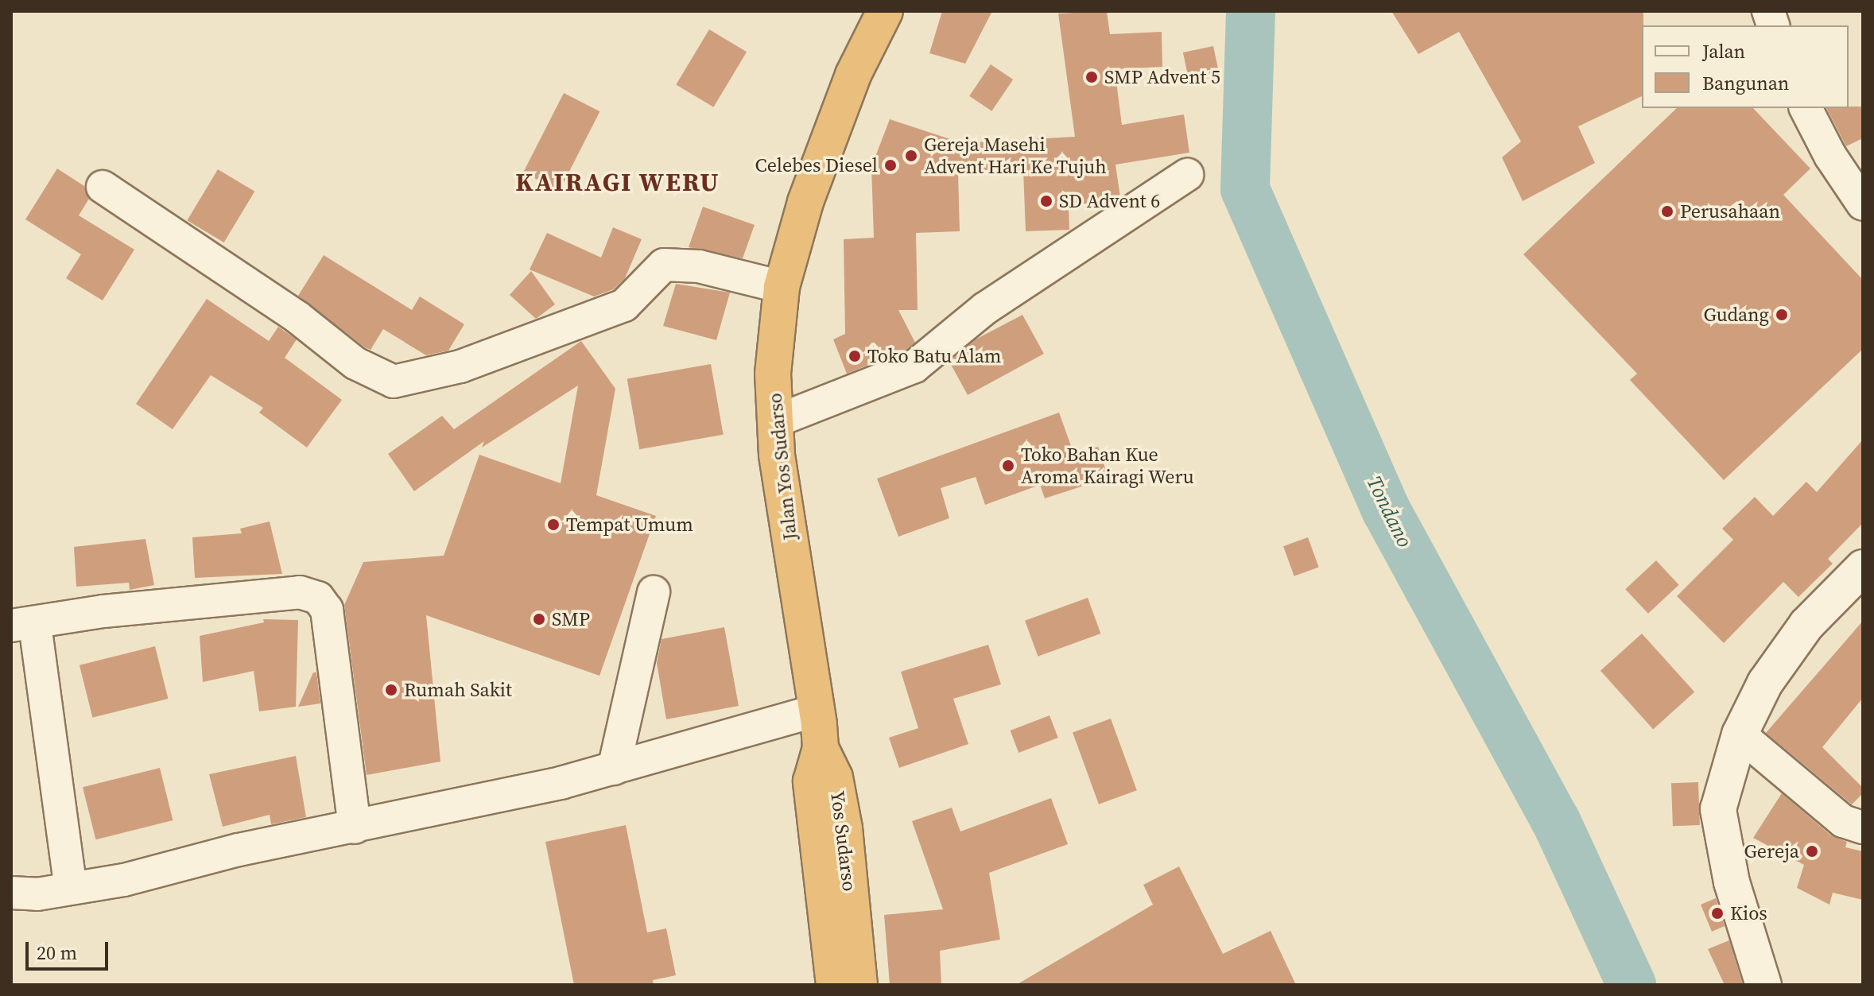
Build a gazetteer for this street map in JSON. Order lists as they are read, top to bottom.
{
  "streets": {
    "highway": ["Jalan Yos Sudarso", "Yos Sudarso"]
  },
  "crossings": [
    ["Jalan Yos Sudarso", "Yos Sudarso"]
  ],
  "districts": ["KAIRAGI WERU"],
  "water": ["Tondano"],
  "places": [
    "SMP Advent 5",
    "Gereja Masehi Advent Hari Ke Tujuh",
    "Celebes Diesel",
    "SD Advent 6",
    "Perusahaan",
    "Gudang",
    "Toko Batu Alam",
    "Toko Bahan Kue Aroma Kairagi Weru",
    "Tempat Umum",
    "SMP",
    "Rumah Sakit",
    "Gereja",
    "Kios"
  ],
  "legend": ["Jalan", "Bangunan"],
  "scale_bar": "20 m"
}
